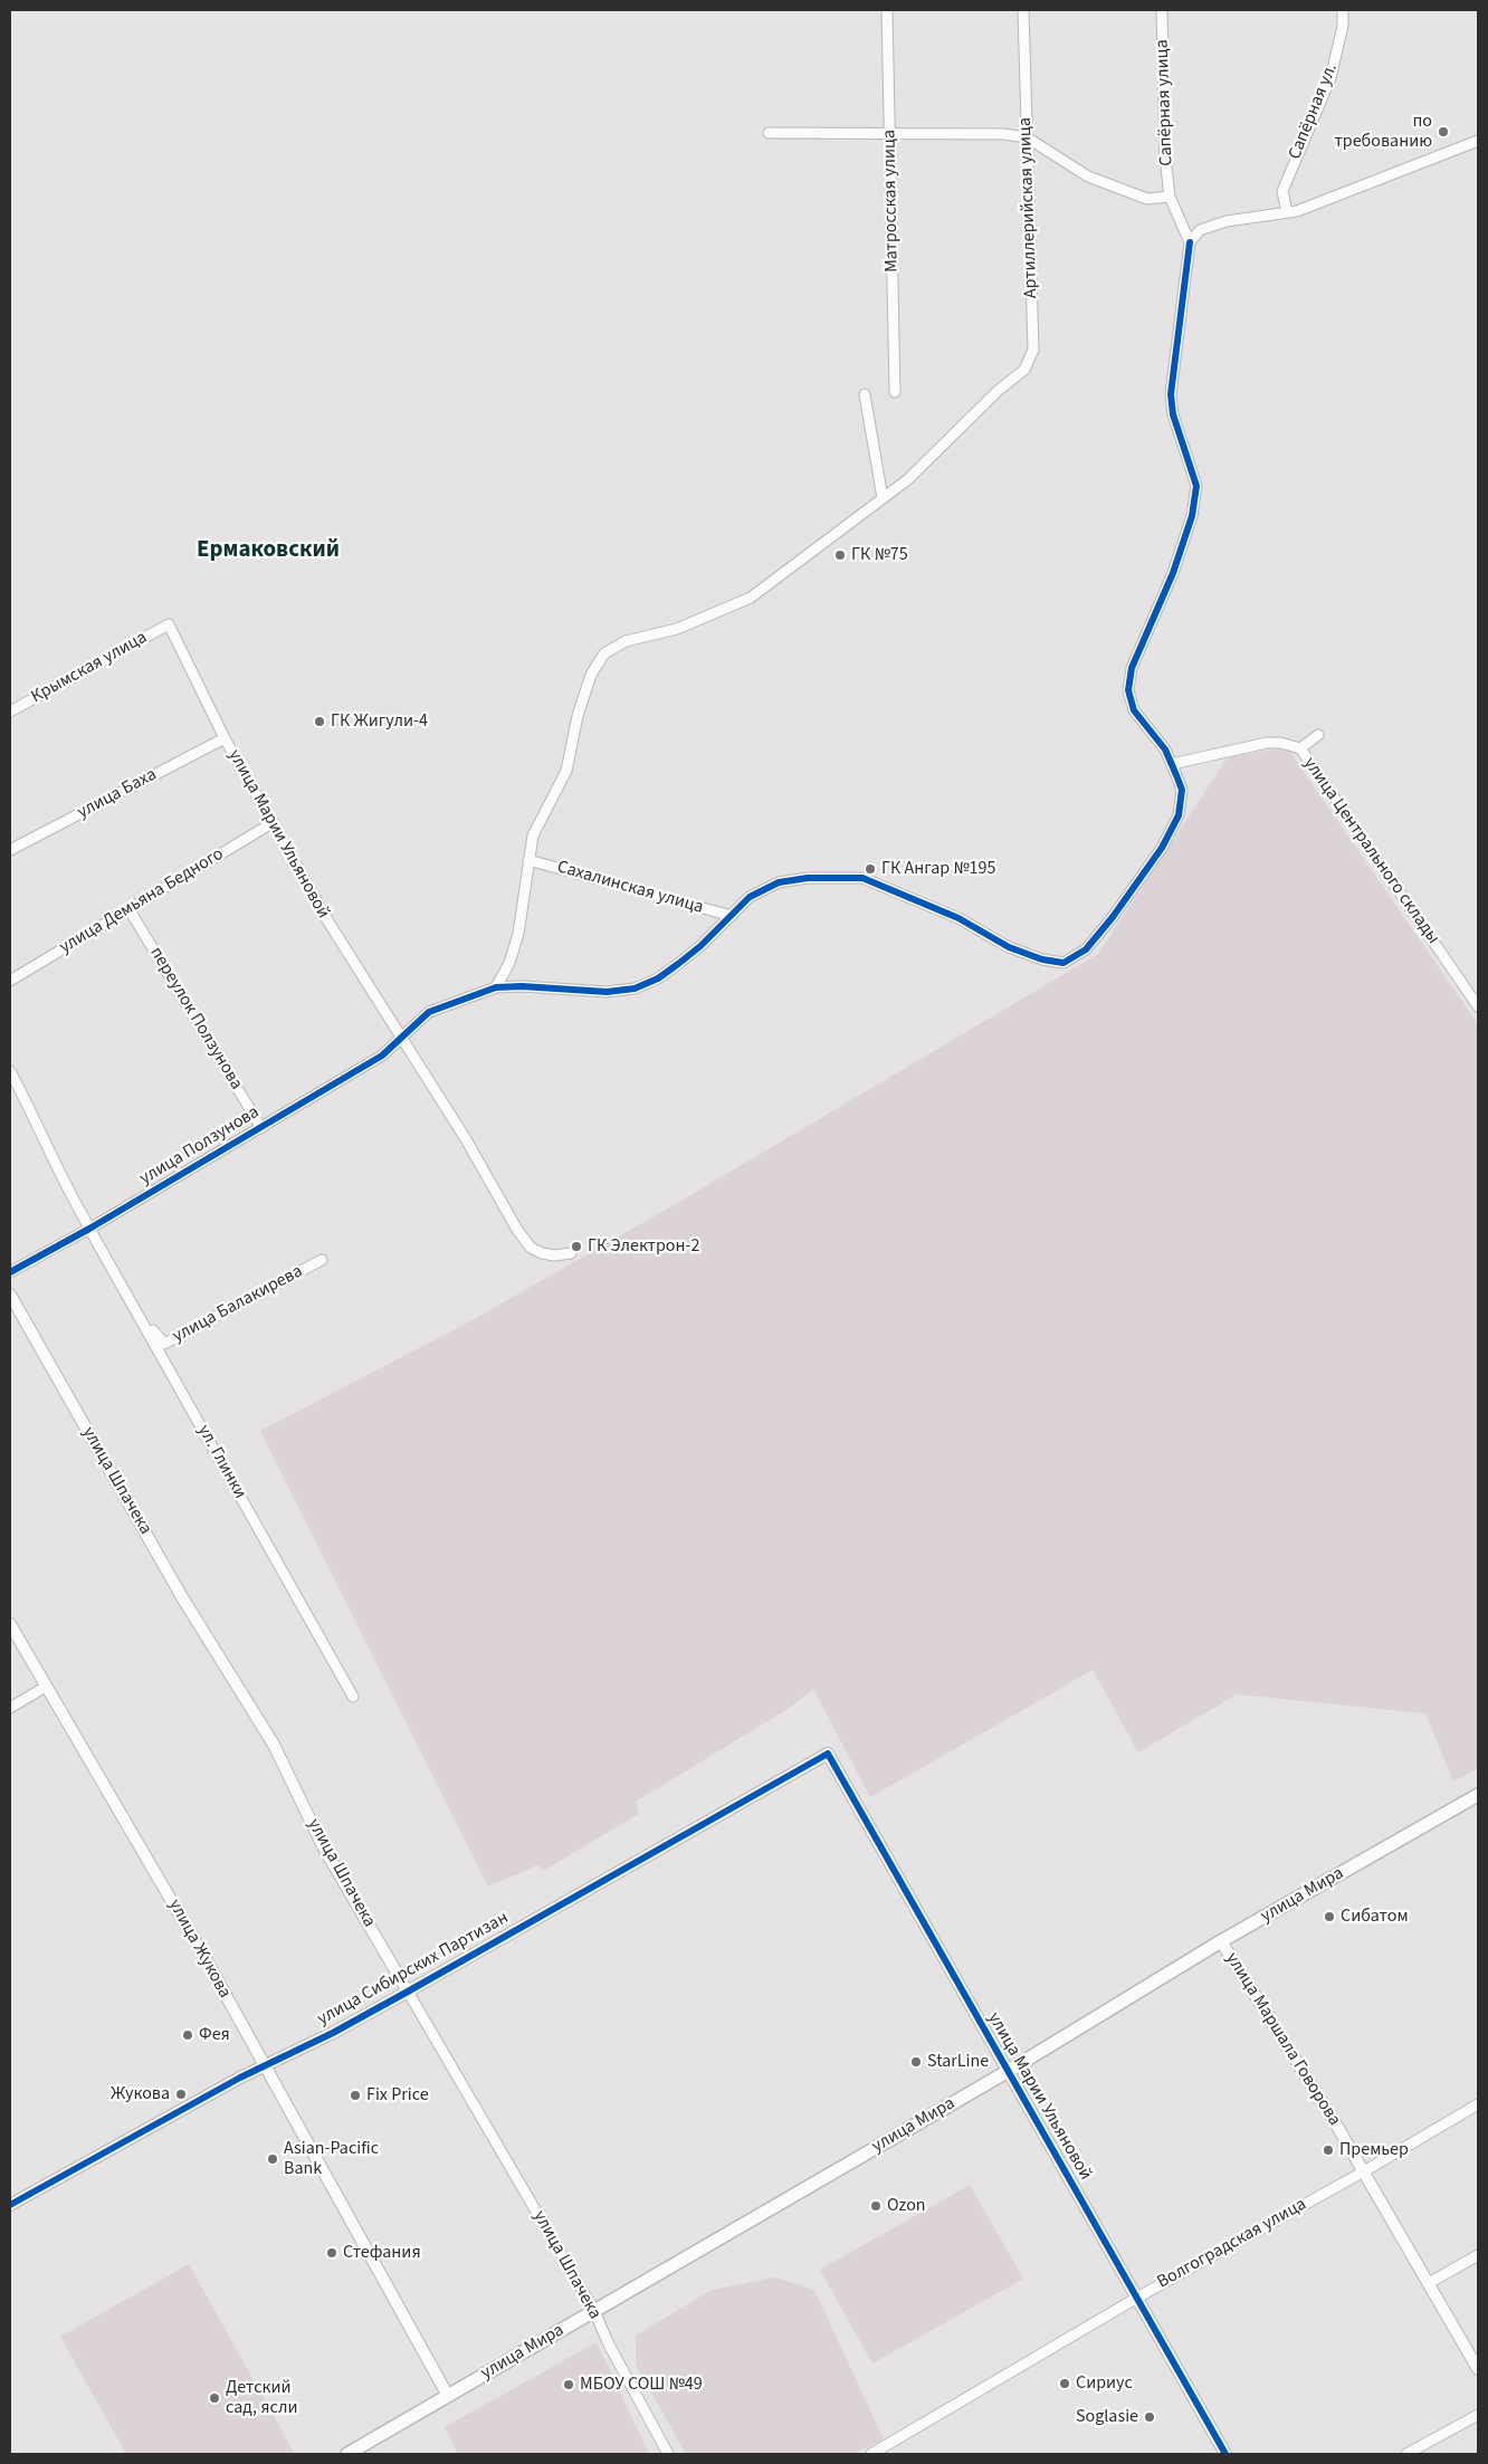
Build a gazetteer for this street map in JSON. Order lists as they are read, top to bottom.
{
  "streets": {
    "main road": ["улица Мира"],
    "street": [
      "Сапёрная улица",
      "Сапёрная ул.",
      "Матросская улица",
      "Артиллерийская улица",
      "Крымская улица",
      "улица Баха",
      "улица Марии Ульяновой",
      "улица Центрального склады",
      "Сахалинская улица",
      "улица Демьяна Бедного",
      "переулок Ползунова",
      "улица Ползунова",
      "улица Балакирева",
      "ул. Глинки",
      "улица Шпачека",
      "улица Жукова",
      "улица Сибирских Партизан",
      "улица Маршала Говорова",
      "Волгоградская улица"
    ]
  },
  "crossings": [
    ["Сапёрная улица", "улица Ползунова"],
    ["Артиллерийская улица", "Сахалинская улица"],
    ["Артиллерийская улица", "улица Ползунова"],
    ["Крымская улица", "улица Марии Ульяновой"],
    ["улица Баха", "улица Марии Ульяновой"],
    ["улица Марии Ульяновой", "улица Демьяна Бедного"],
    ["улица Марии Ульяновой", "улица Ползунова"],
    ["улица Марии Ульяновой", "улица Мира"],
    ["улица Марии Ульяновой", "улица Сибирских Партизан"],
    ["улица Марии Ульяновой", "Волгоградская улица"],
    ["улица Центрального склады", "улица Ползунова"],
    ["Сахалинская улица", "улица Ползунова"],
    ["улица Демьяна Бедного", "переулок Ползунова"],
    ["переулок Ползунова", "улица Ползунова"],
    ["улица Ползунова", "улица Балакирева"],
    ["улица Ползунова", "ул. Глинки"],
    ["улица Балакирева", "ул. Глинки"],
    ["улица Шпачека", "улица Мира"],
    ["улица Шпачека", "улица Сибирских Партизан"],
    ["улица Мира", "улица Жукова"],
    ["улица Мира", "улица Маршала Говорова"],
    ["улица Жукова", "улица Сибирских Партизан"],
    ["улица Маршала Говорова", "Волгоградская улица"]
  ],
  "districts": ["Ермаковский"],
  "places": [
    "по требованию",
    "ГК №75",
    "ГК Жигули-4",
    "ГК Ангар №195",
    "ГК Электрон-2",
    "Сибатом",
    "Фея",
    "StarLine",
    "Жукова",
    "Fix Price",
    "Премьер",
    "Asian-Pacific Bank",
    "Ozon",
    "Стефания",
    "Сириус",
    "МБОУ СОШ №49",
    "Детский сад, ясли",
    "Soglasie"
  ]
}
